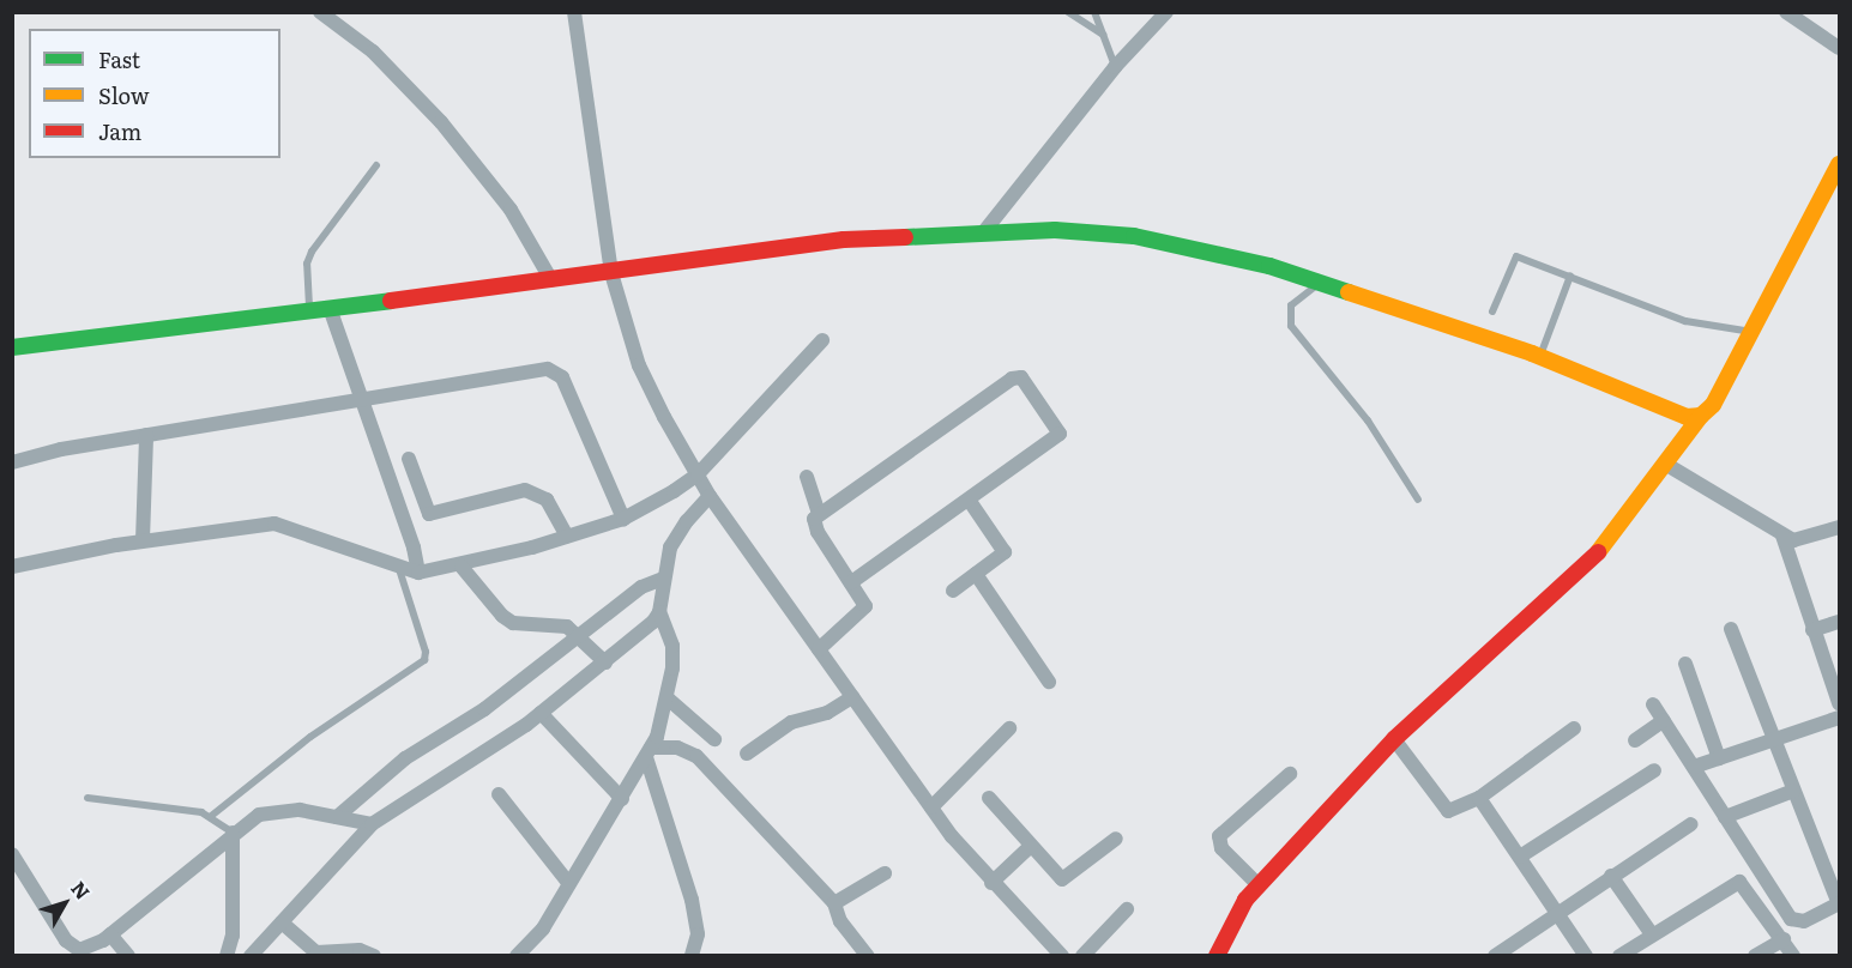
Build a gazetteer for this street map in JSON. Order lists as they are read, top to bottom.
{
  "legend": ["Fast", "Slow", "Jam"],
  "north": "top right"
}
